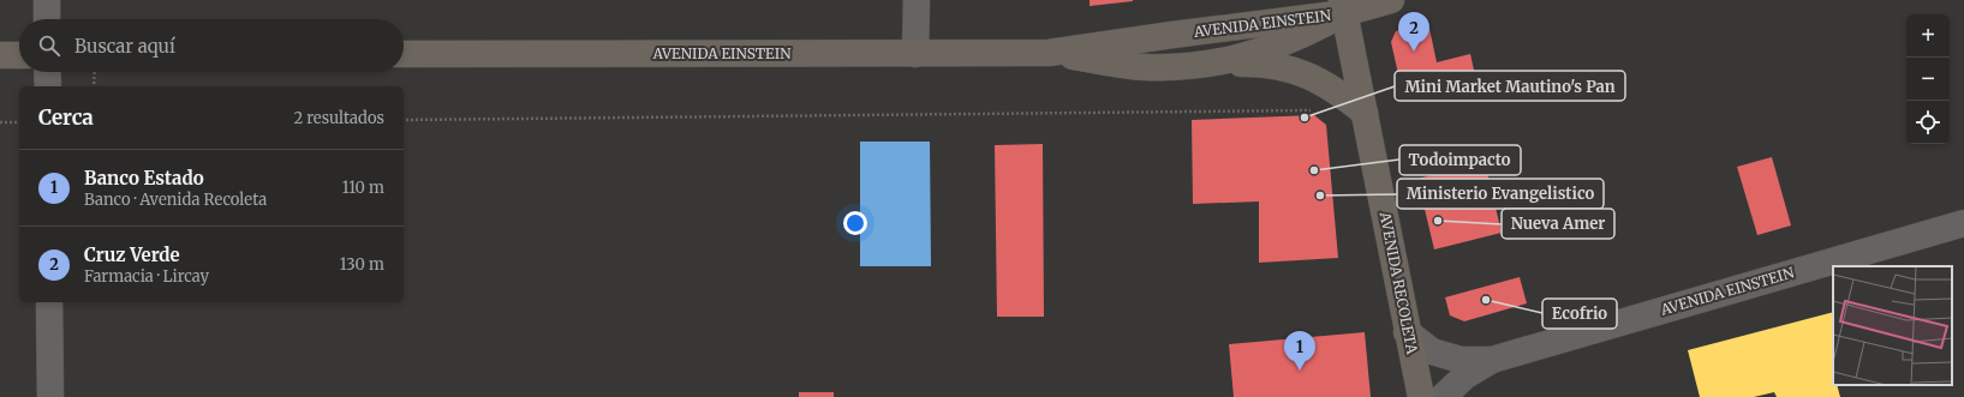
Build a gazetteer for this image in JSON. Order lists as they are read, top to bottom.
{
  "streets": {
    "main road": ["AVENIDA EINSTEIN", "AVENIDA RECOLETA"]
  },
  "crossings": [
    ["AVENIDA EINSTEIN", "AVENIDA RECOLETA"]
  ],
  "places": [
    "Mini Market Mautino's Pan",
    "Todoimpacto",
    "Ministerio Evangelistico",
    "Nueva Amer",
    "Ecofrio"
  ],
  "page": {
    "pins": ["2", "1"],
    "map_buttons": ["+", "−"],
    "search": "Buscar aquí",
    "heading": ["Cerca", "2 resultados"],
    "list": [
      {
        "mark": "1",
        "name": "Banco Estado",
        "note": "Banco · Avenida Recoleta",
        "value": "110 m"
      },
      {
        "mark": "2",
        "name": "Cruz Verde",
        "note": "Farmacia · Lircay",
        "value": "130 m"
      }
    ]
  }
}
